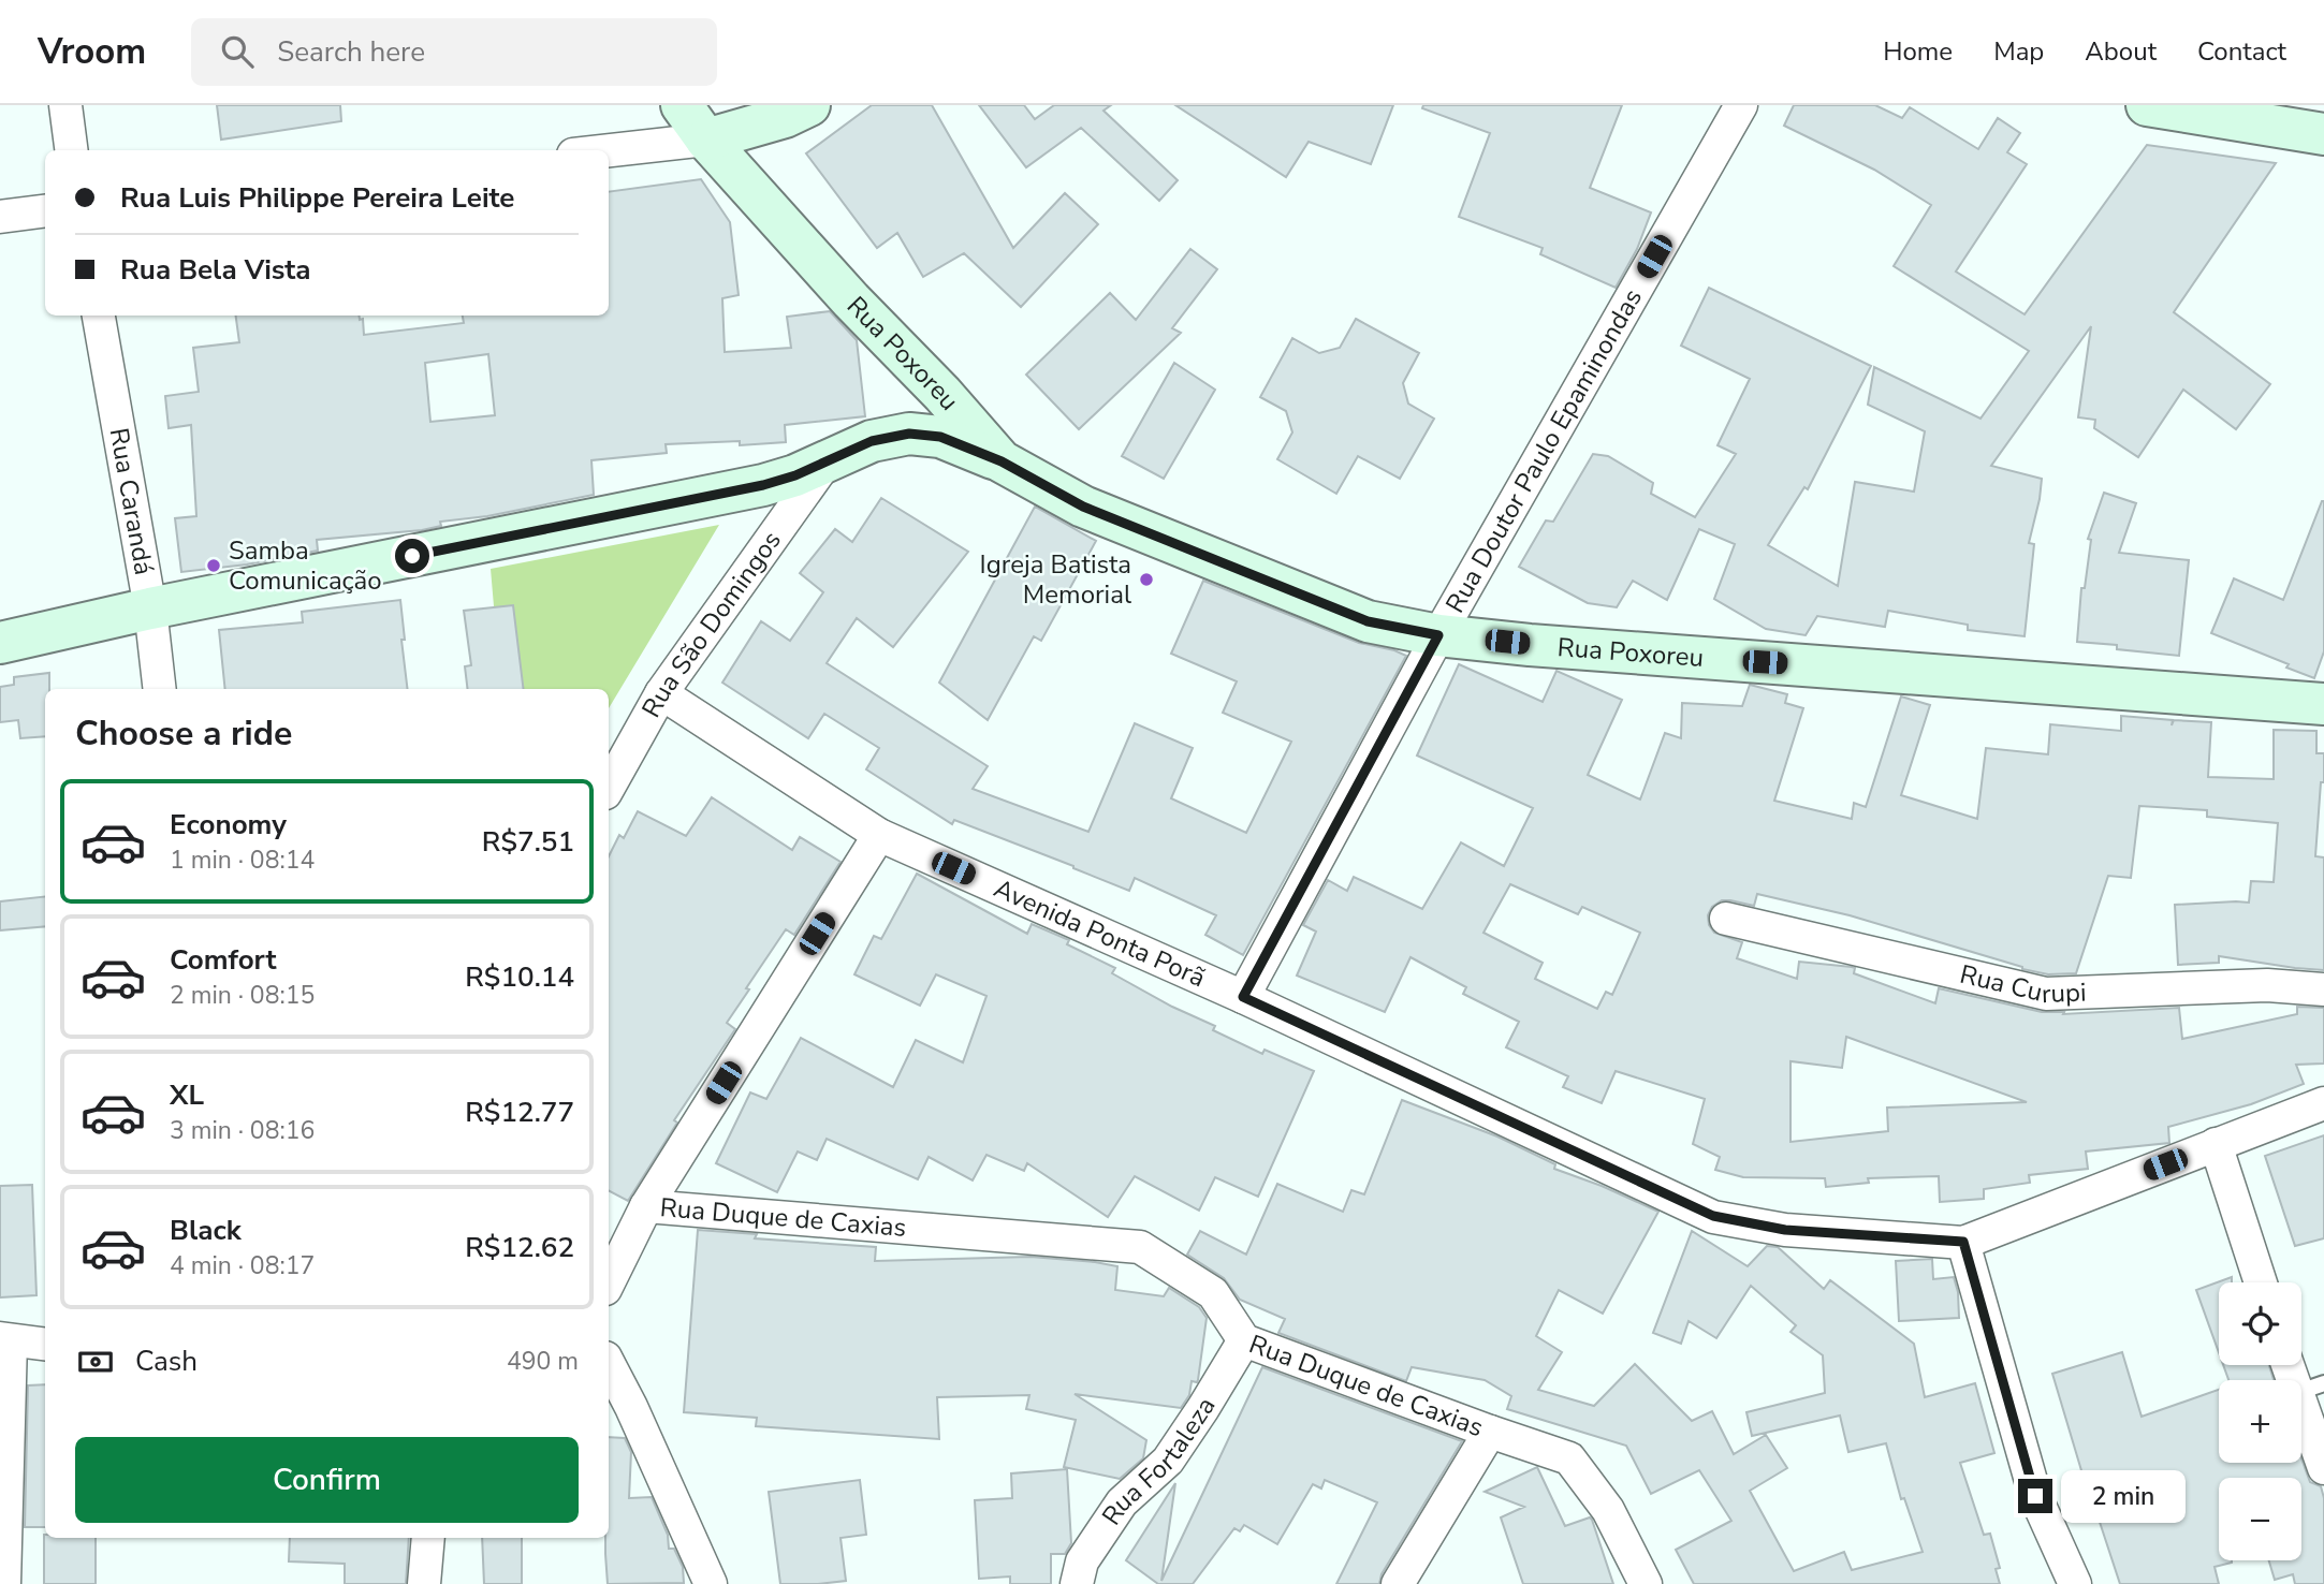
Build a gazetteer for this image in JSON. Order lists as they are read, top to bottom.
{
  "streets": {
    "street": [
      "Rua Poxoreu",
      "Rua Doutor Paulo Epaminondas",
      "Rua Carandá",
      "Rua São Domingos",
      "Avenida Ponta Porã",
      "Rua Curupi",
      "Rua Duque de Caxias",
      "Rua Fortaleza"
    ]
  },
  "crossings": [
    ["Rua Poxoreu", "Rua Doutor Paulo Epaminondas"],
    ["Rua Doutor Paulo Epaminondas", "Avenida Ponta Porã"],
    ["Rua São Domingos", "Avenida Ponta Porã"],
    ["Rua Duque de Caxias", "Rua Fortaleza"]
  ],
  "places": ["Samba Comunicação", "Igreja Batista Memorial"],
  "page": {
    "header": "Vroom",
    "search": "Search here",
    "nav": [
      "Home",
      "Map",
      "About",
      "Contact"
    ],
    "banner": ["Rua Luis Philippe Pereira Leite", "Rua Bela Vista"],
    "heading": "Choose a ride",
    "list": [
      {
        "name": "Economy",
        "note": "1 min · 08:14",
        "value": "R$7.51"
      },
      {
        "name": "Comfort",
        "note": "2 min · 08:15",
        "value": "R$10.14"
      },
      {
        "name": "XL",
        "note": "3 min · 08:16",
        "value": "R$12.77"
      },
      {
        "name": "Black",
        "note": "4 min · 08:17",
        "value": "R$12.62"
      }
    ],
    "map_buttons": ["+", "−"],
    "pay": ["Cash", "490 m"],
    "buttons": "Confirm",
    "bubble": "2 min"
  }
}
